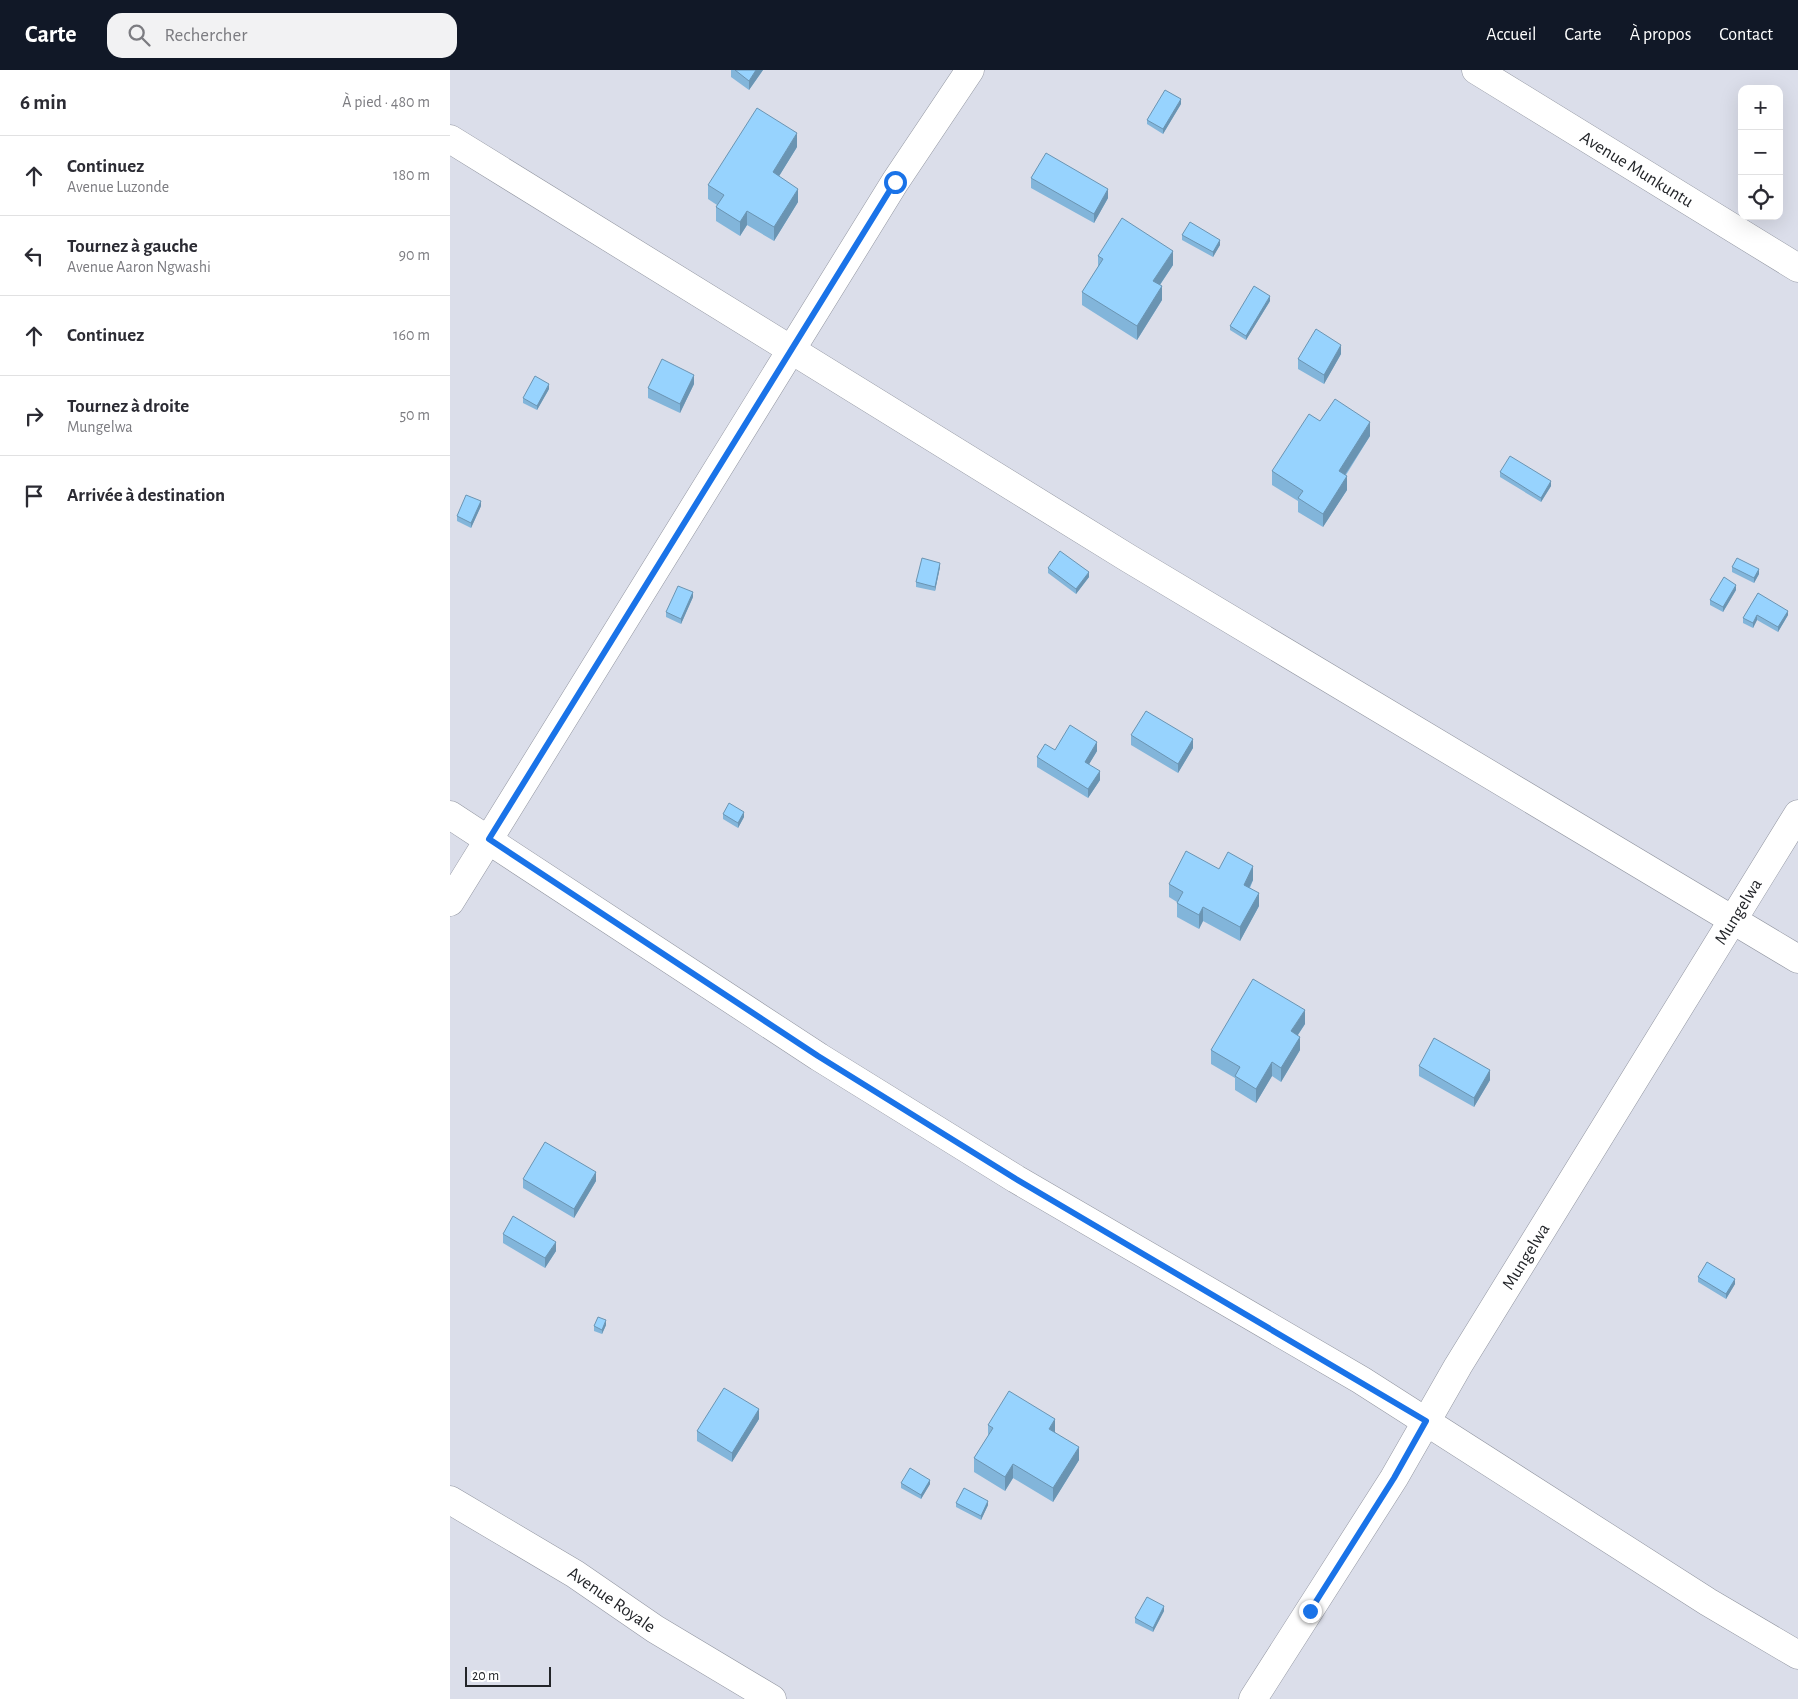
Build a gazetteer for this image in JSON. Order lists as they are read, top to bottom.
{
  "streets": {
    "street": ["Avenue Munkuntu", "Mungelwa", "Avenue Royale"]
  },
  "scale_bar": "20 m",
  "page": {
    "header": "Carte",
    "search": "Rechercher",
    "nav": [
      "Accueil",
      "Carte",
      "À propos",
      "Contact"
    ],
    "heading": ["6 min", "À pied · 480 m"],
    "map_buttons": ["+", "−"],
    "list": [
      ["Continuez", "Avenue Luzonde", "180 m"],
      ["Tournez à gauche", "Avenue Aaron Ngwashi", "90 m"],
      ["Continuez", "160 m"],
      ["Tournez à droite", "Mungelwa", "50 m"],
      "Arrivée à destination"
    ],
    "scale": "20 m"
  }
}
